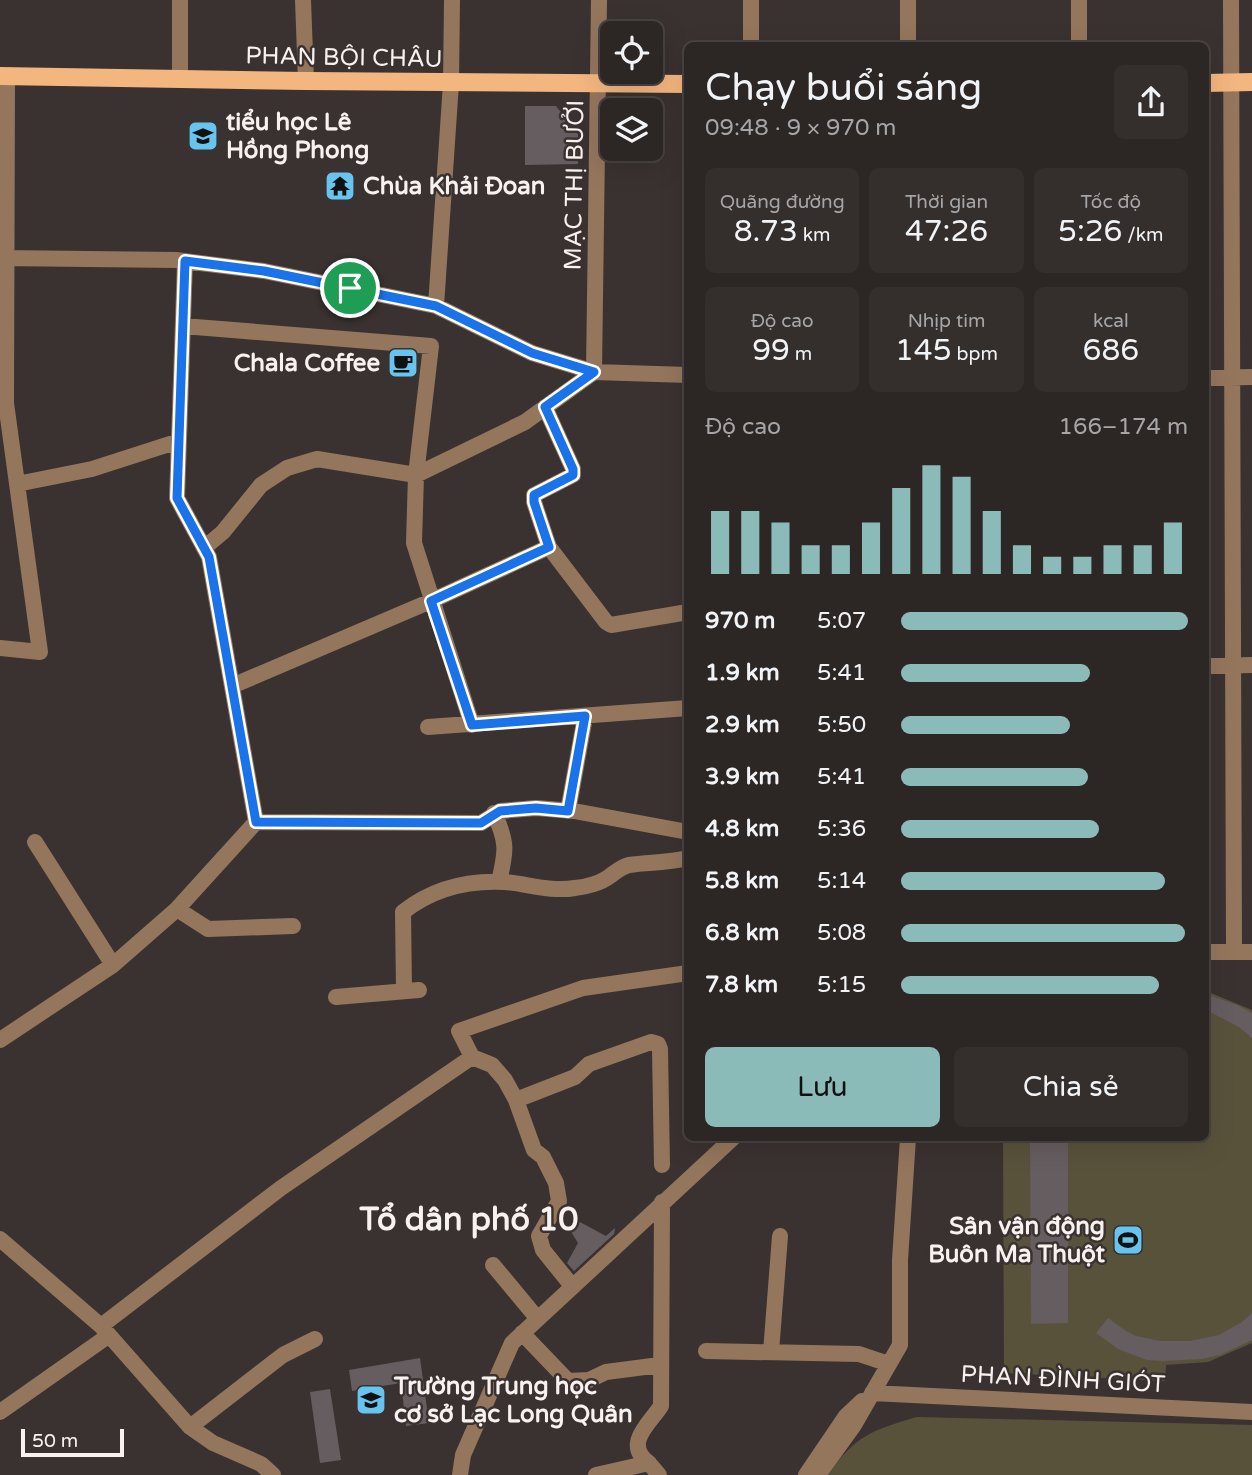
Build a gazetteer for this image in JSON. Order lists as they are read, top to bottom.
{
  "streets": {
    "main road": ["PHAN BỘI CHÂU"],
    "street": ["MẠC THỊ BƯỞI", "PHAN ĐÌNH GIÓT"]
  },
  "crossings": [
    ["PHAN BỘI CHÂU", "MẠC THỊ BƯỞI"]
  ],
  "districts": ["Tổ dân phố 10"],
  "places": {
    "school or university": ["tiểu học Lê Hồng Phong", "Trường Trung học cơ sở Lạc Long Quân"],
    "temple": ["Chùa Khải Đoan"],
    "cafe": ["Chala Coffee"],
    "sports": ["Sân vận động Buôn Ma Thuột"]
  },
  "scale_bar": "50 m",
  "page": {
    "heading": ["Chạy buổi sáng", "09:48 · 9 × 970 m"],
    "stats": [
      ["Quãng đường", "8.73 km"],
      ["Thời gian", "47:26"],
      ["Tốc độ", "5:26 /km"],
      ["Độ cao", "99 m"],
      ["Nhịp tim", "145 bpm"],
      ["kcal", "686"]
    ],
    "chart": ["Độ cao", "166–174 m"],
    "list": [
      {
        "name": "970 m",
        "note": "5:07"
      },
      {
        "name": "1.9 km",
        "note": "5:41"
      },
      {
        "name": "2.9 km",
        "note": "5:50"
      },
      {
        "name": "3.9 km",
        "note": "5:41"
      },
      {
        "name": "4.8 km",
        "note": "5:36"
      },
      {
        "name": "5.8 km",
        "note": "5:14"
      },
      {
        "name": "6.8 km",
        "note": "5:08"
      },
      {
        "name": "7.8 km",
        "note": "5:15"
      }
    ],
    "buttons": ["Lưu", "Chia sẻ"],
    "scale": "50 m"
  }
}
